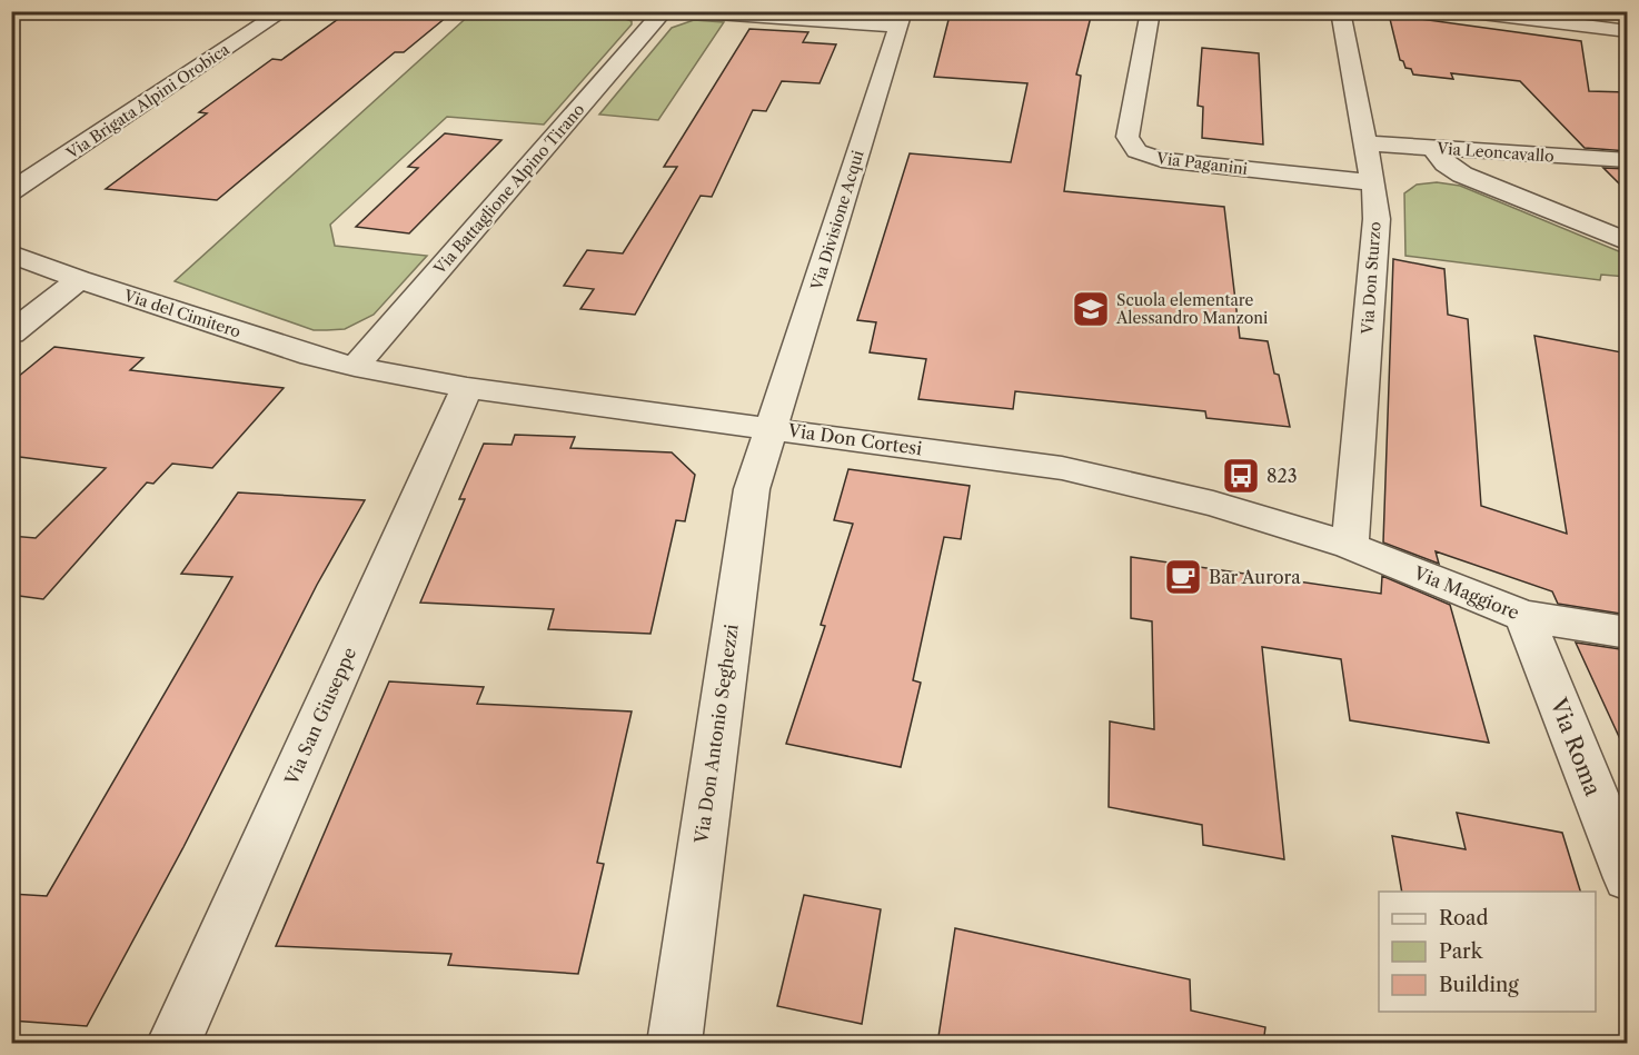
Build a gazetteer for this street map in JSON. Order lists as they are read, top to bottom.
{
  "streets": {
    "street": [
      "Via Brigata Alpini Orobica",
      "Via Leoncavallo",
      "Via Paganini",
      "Via Battaglione Alpino Tirano",
      "Via Divisione Acqui",
      "Via Don Sturzo",
      "Via del Cimitero",
      "Via Don Cortesi",
      "Via Maggiore",
      "Via San Giuseppe",
      "Via Don Antonio Seghezzi",
      "Via Roma"
    ]
  },
  "crossings": [
    ["Via Leoncavallo", "Via Don Sturzo"],
    ["Via Paganini", "Via Don Sturzo"],
    ["Via Battaglione Alpino Tirano", "Via del Cimitero"],
    ["Via Battaglione Alpino Tirano", "Via Don Cortesi"],
    ["Via Divisione Acqui", "Via Don Cortesi"],
    ["Via Divisione Acqui", "Via Don Antonio Seghezzi"],
    ["Via Don Sturzo", "Via Don Cortesi"],
    ["Via Don Sturzo", "Via Maggiore"],
    ["Via del Cimitero", "Via Don Cortesi"],
    ["Via Don Cortesi", "Via Maggiore"],
    ["Via Don Cortesi", "Via San Giuseppe"],
    ["Via Don Cortesi", "Via Don Antonio Seghezzi"],
    ["Via Maggiore", "Via Roma"]
  ],
  "places": {
    "school or university": ["Scuola elementare Alessandro Manzoni"],
    "bus stop": ["823"],
    "cafe": ["Bar Aurora"]
  },
  "legend": ["Road", "Park", "Building"]
}
